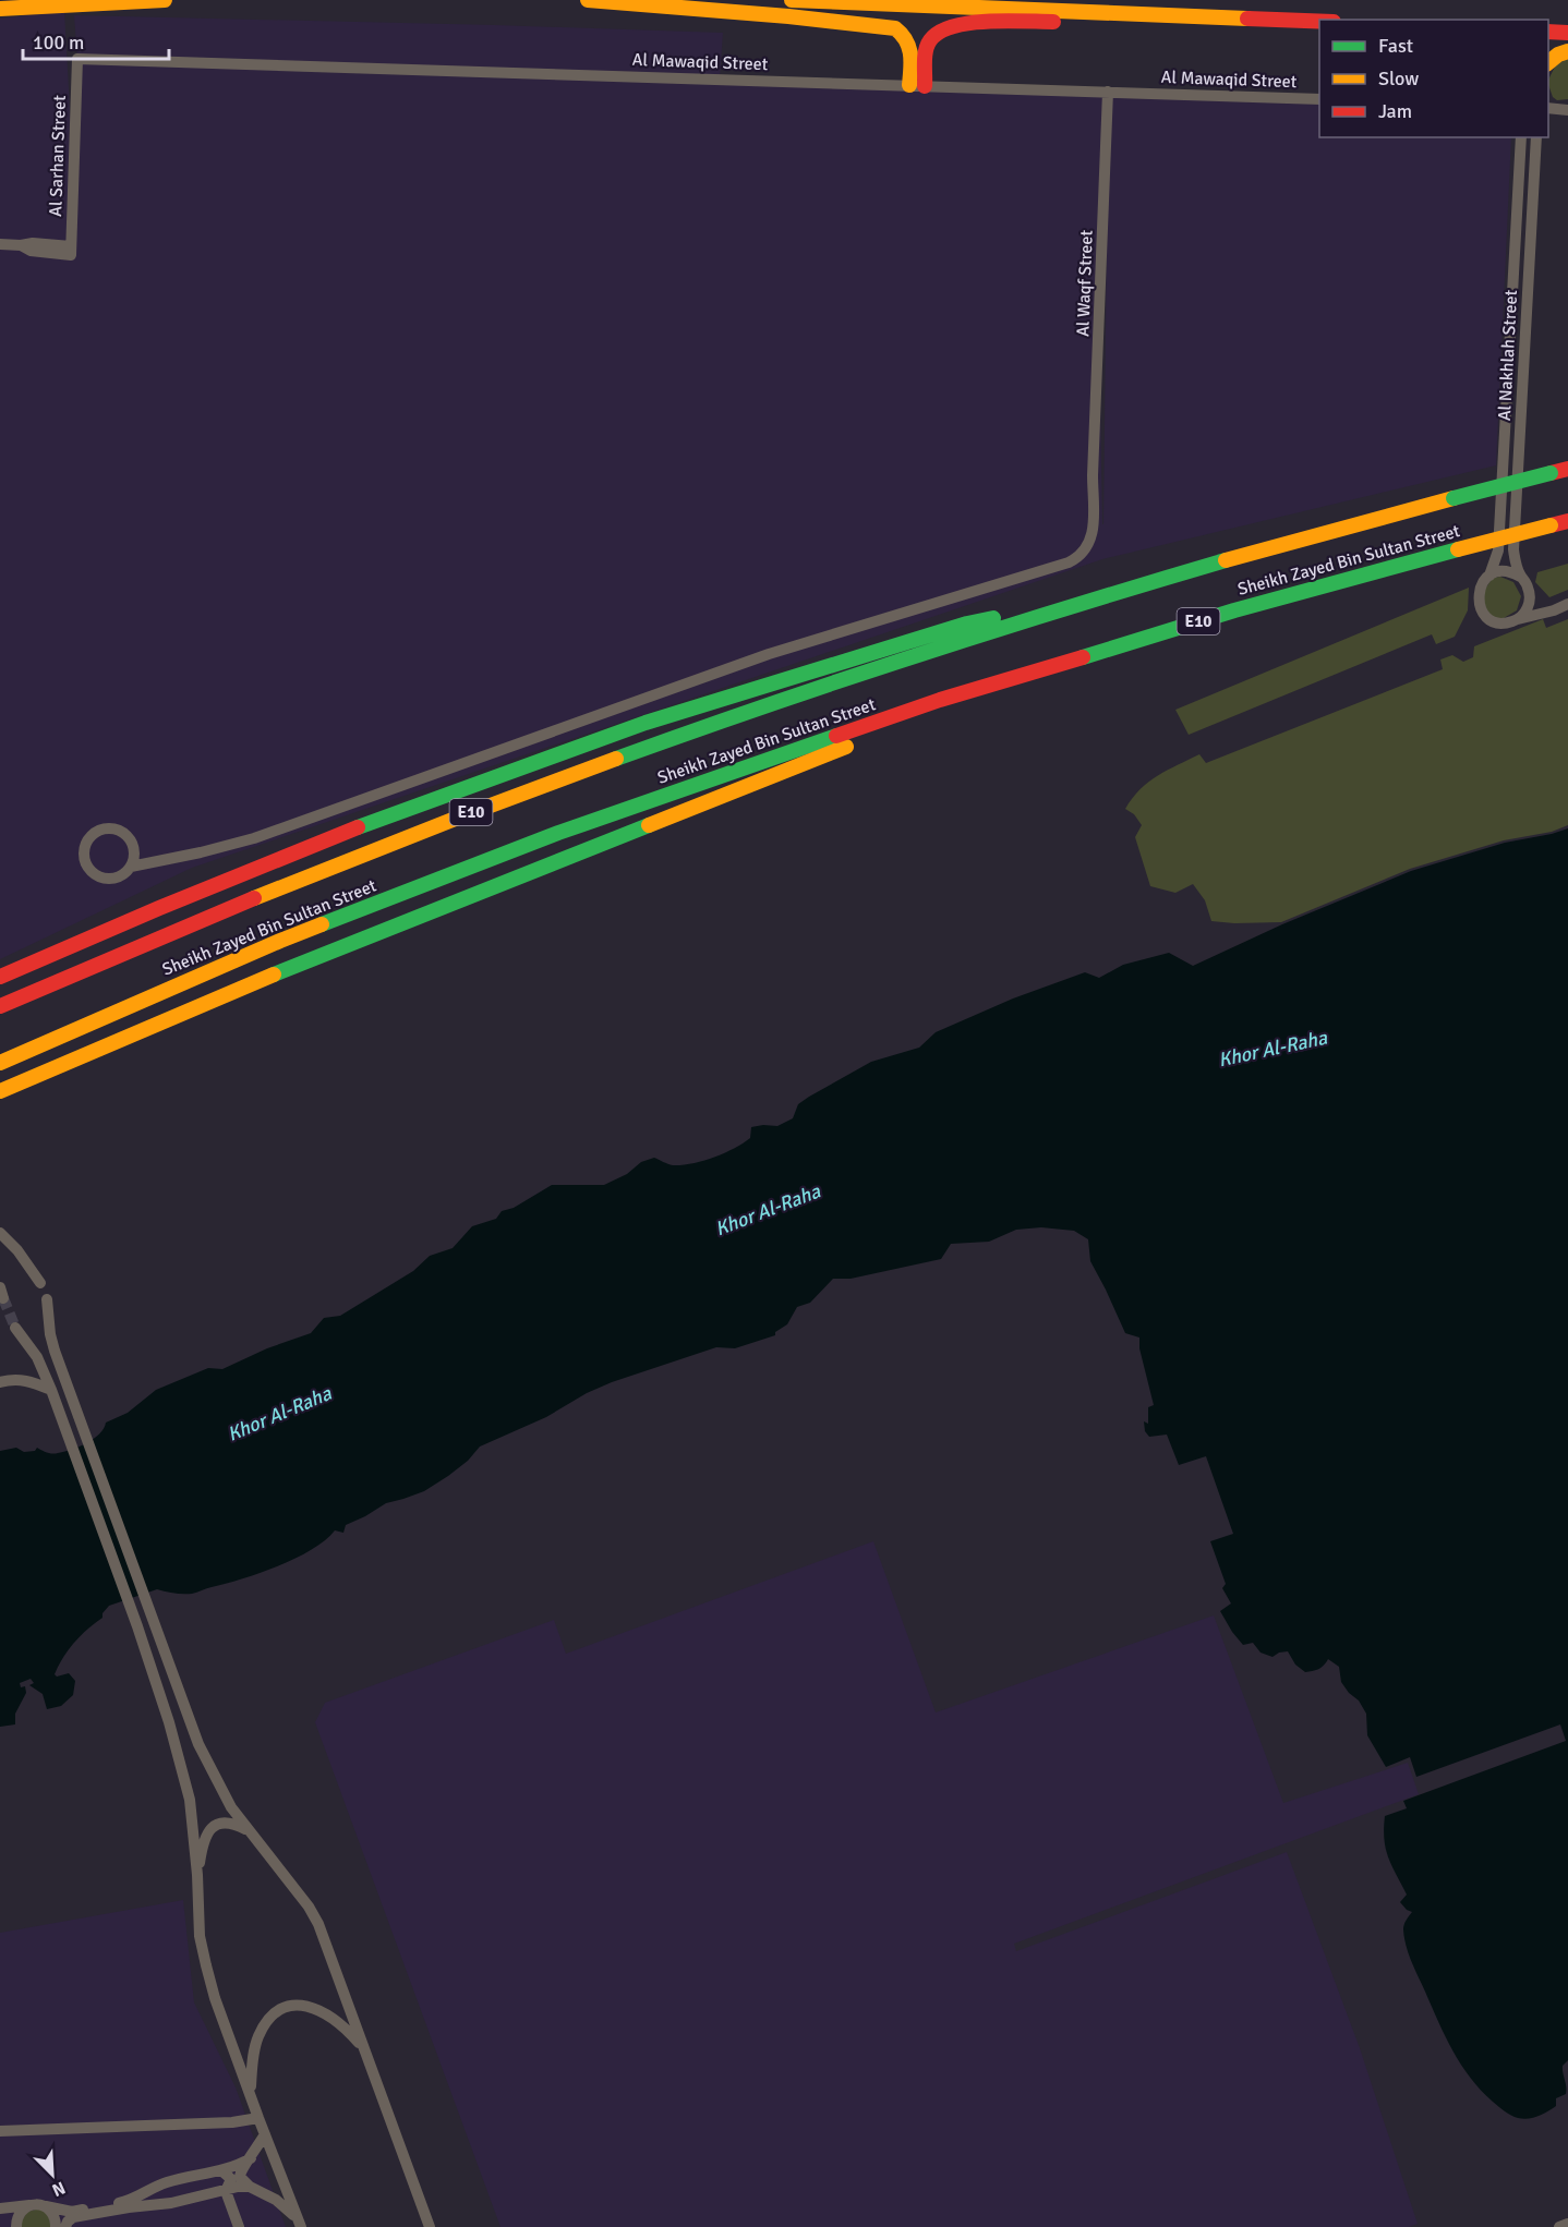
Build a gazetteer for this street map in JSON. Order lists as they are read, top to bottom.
{
  "streets": {
    "highway": ["Sheikh Zayed Bin Sultan Street", "E10"],
    "street": [
      "Al Mawaqid Street",
      "Al Sarhan Street",
      "Al Waqf Street",
      "Al Nakhlah Street"
    ]
  },
  "crossings": [
    ["Al Mawaqid Street", "Al Sarhan Street"],
    ["Al Mawaqid Street", "Al Waqf Street"]
  ],
  "water": ["Khor Al-Raha"],
  "legend": ["Fast", "Slow", "Jam"],
  "scale_bar": "100 m",
  "north": "bottom right"
}
